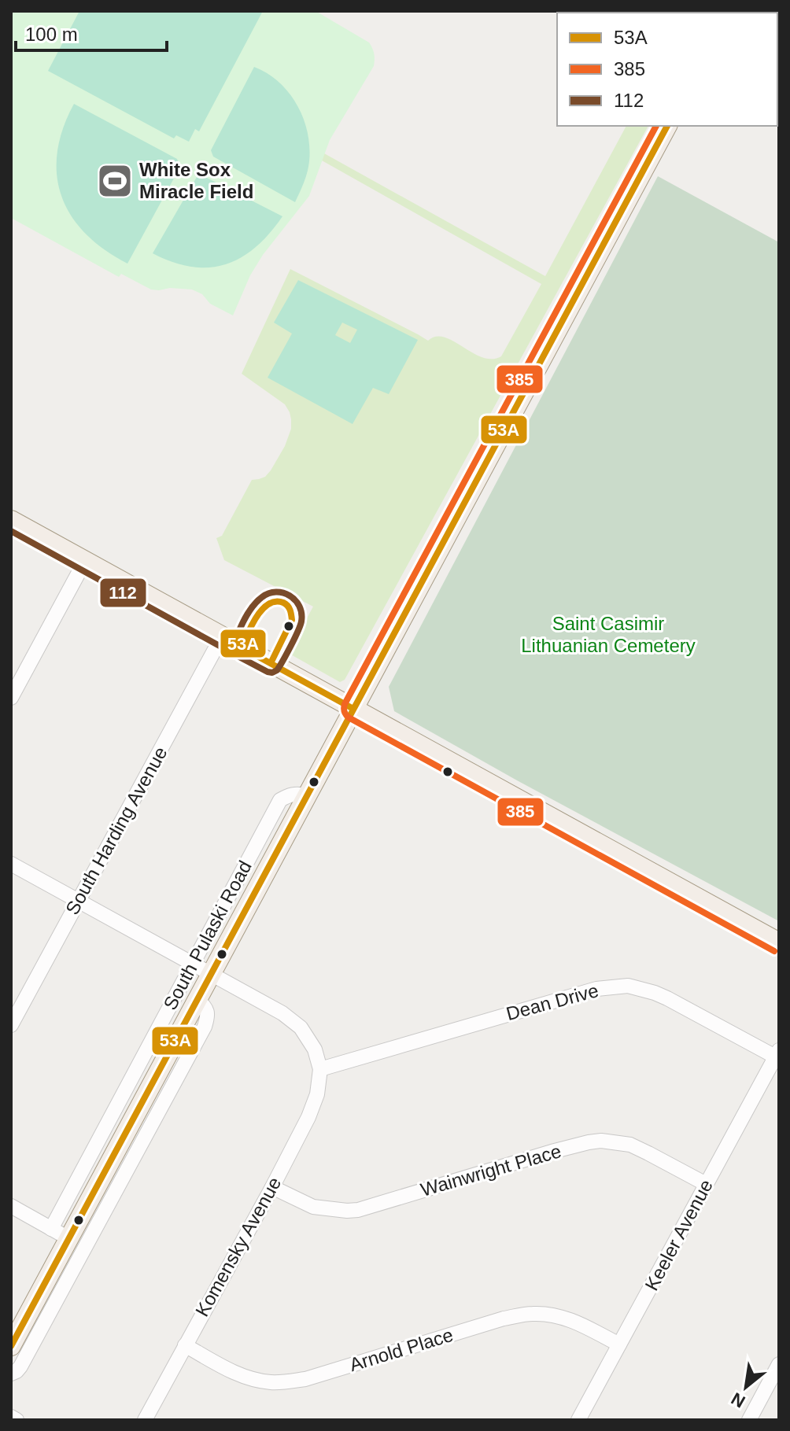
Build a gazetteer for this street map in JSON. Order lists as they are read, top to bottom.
{
  "streets": {
    "main road": ["South Pulaski Road"],
    "street": [
      "South Harding Avenue",
      "Dean Drive",
      "Wainwright Place",
      "Keeler Avenue",
      "Komensky Avenue",
      "Arnold Place"
    ]
  },
  "crossings": [
    ["Dean Drive", "Keeler Avenue"],
    ["Dean Drive", "Komensky Avenue"],
    ["Wainwright Place", "Keeler Avenue"],
    ["Wainwright Place", "Komensky Avenue"],
    ["Keeler Avenue", "Arnold Place"],
    ["Komensky Avenue", "Arnold Place"]
  ],
  "parks": ["Saint Casimir Lithuanian Cemetery"],
  "places": {
    "sports": ["White Sox Miracle Field"]
  },
  "lines": ["transit line 53A", "transit line 385", "transit line 112"],
  "legend": ["53A", "385", "112"],
  "scale_bar": "100 m",
  "north": "bottom left"
}
